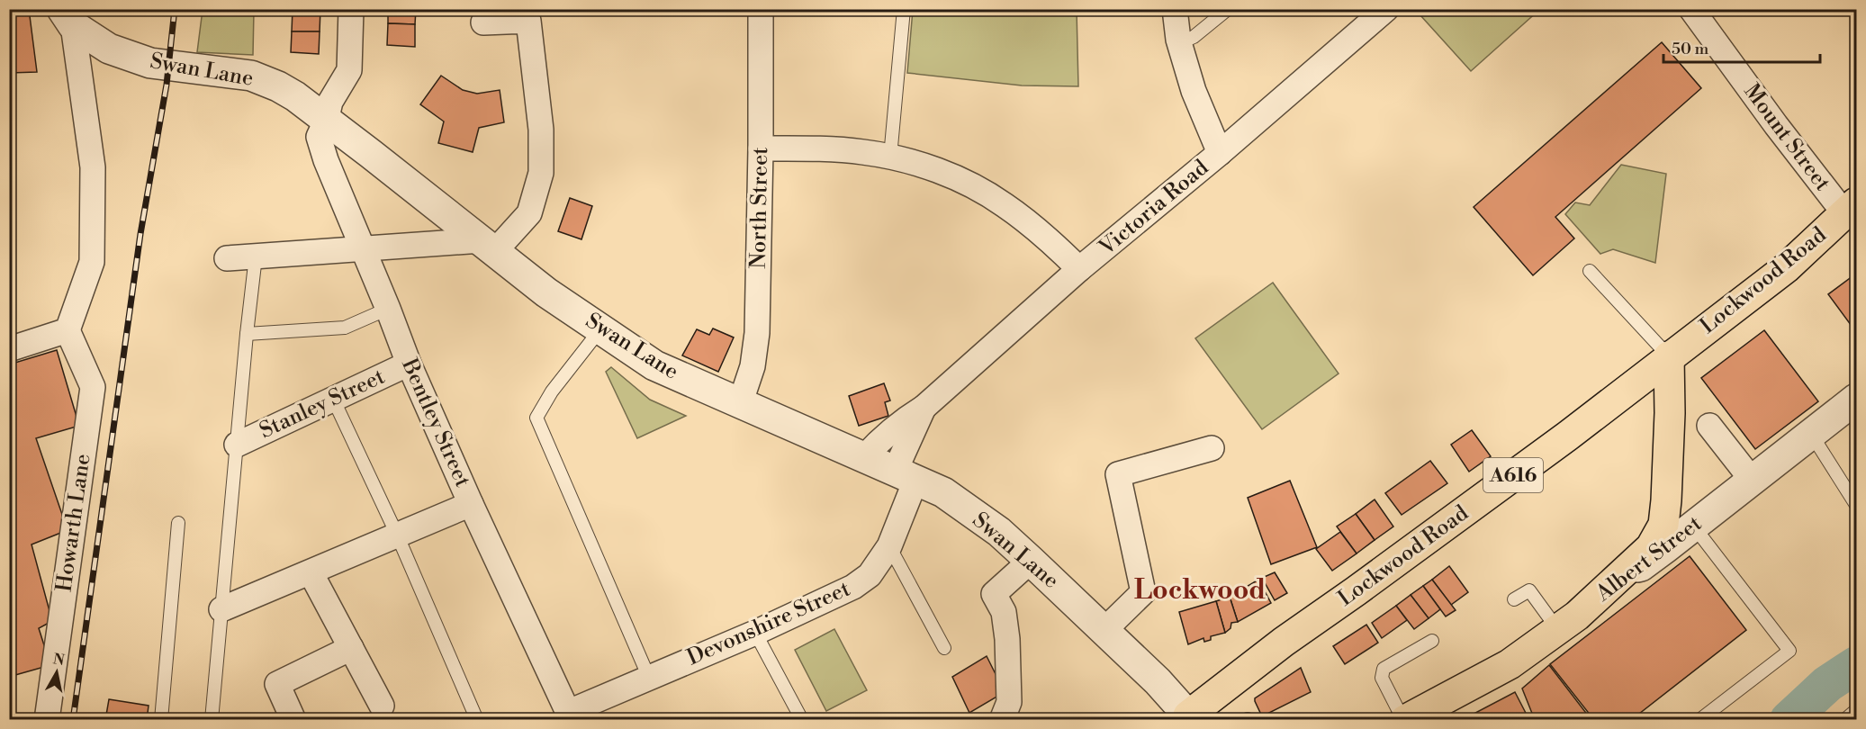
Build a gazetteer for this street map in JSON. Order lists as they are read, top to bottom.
{
  "streets": {
    "main road": ["Lockwood Road", "A616", "Albert Street"],
    "street": [
      "Swan Lane",
      "Mount Street",
      "North Street",
      "Victoria Road",
      "Stanley Street",
      "Bentley Street",
      "Howarth Lane",
      "Devonshire Street"
    ]
  },
  "crossings": [
    ["Swan Lane", "North Street"],
    ["Swan Lane", "Victoria Road"],
    ["Swan Lane", "Lockwood Road"],
    ["Swan Lane", "Bentley Street"],
    ["Swan Lane", "Devonshire Street"],
    ["Mount Street", "Lockwood Road"],
    ["Victoria Road", "Devonshire Street"],
    ["Stanley Street", "Bentley Street"],
    ["Bentley Street", "Devonshire Street"]
  ],
  "districts": ["Lockwood"],
  "scale_bar": "50 m",
  "north": "top"
}
